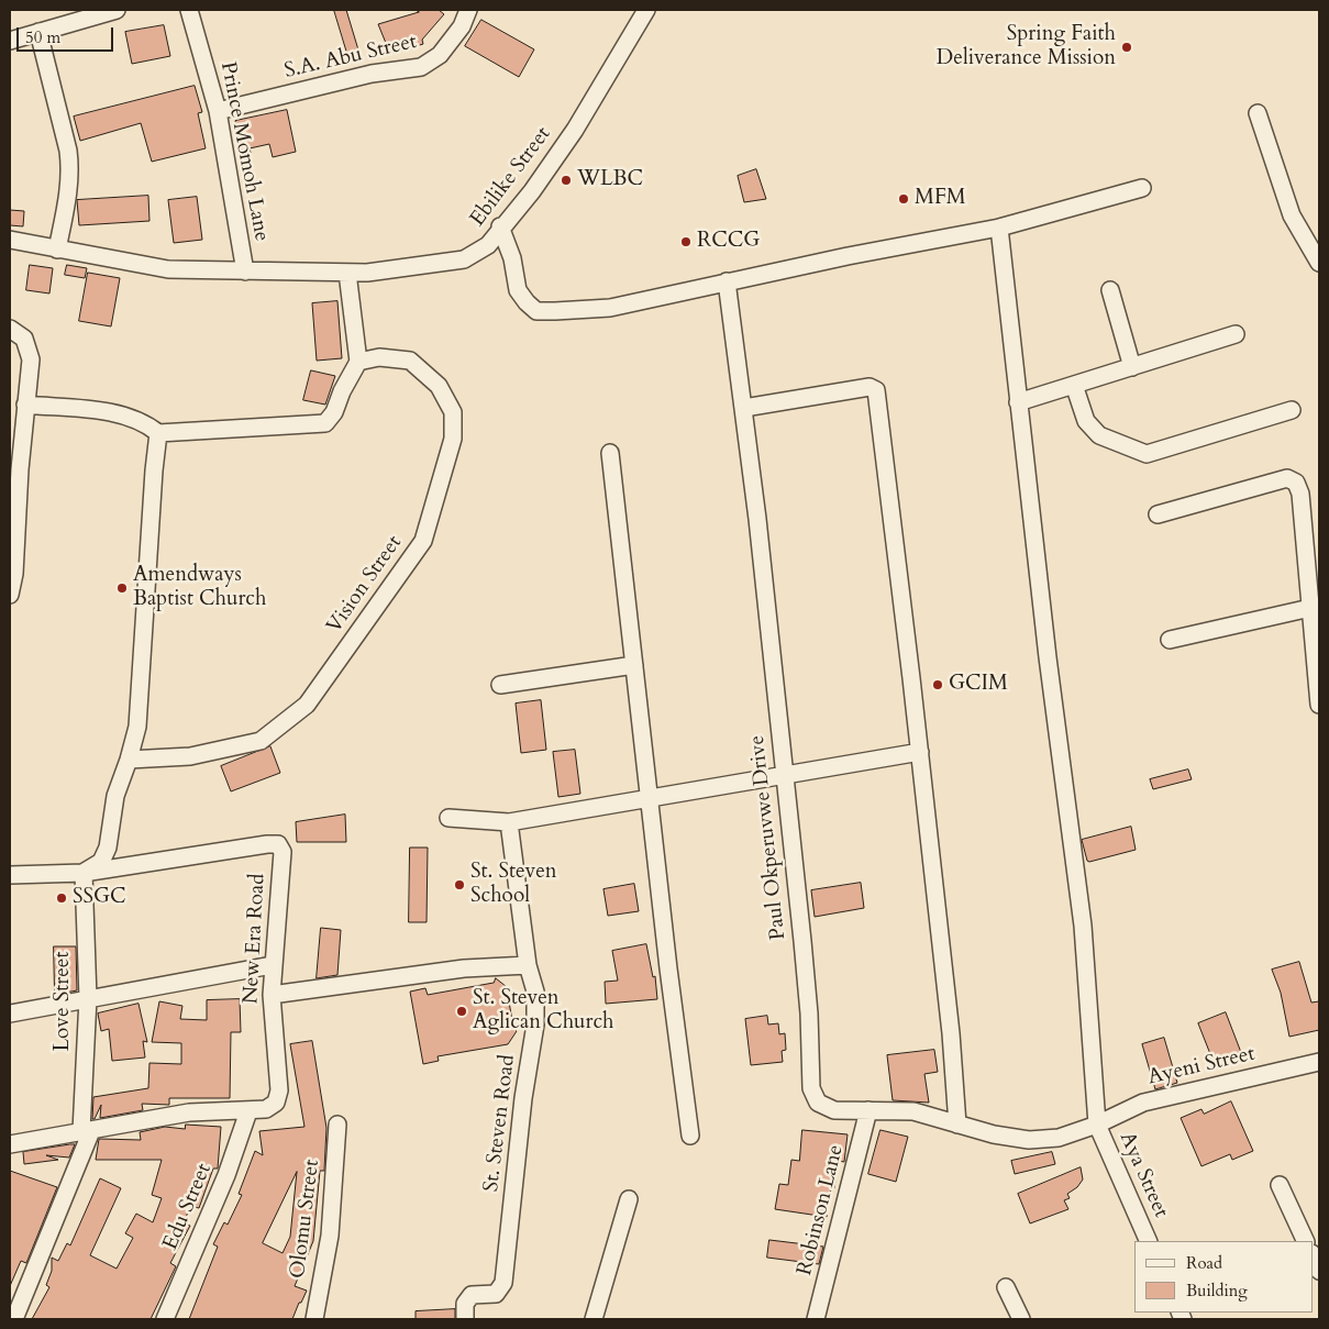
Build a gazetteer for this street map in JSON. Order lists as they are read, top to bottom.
{
  "streets": {
    "street": [
      "S.A. Abu Street",
      "Prince Momoh Lane",
      "Ebilike Street",
      "Vision Street",
      "Paul Okperuvwe Drive",
      "New Era Road",
      "Love Street",
      "Ayeni Street",
      "St. Steven Road",
      "Aya Street",
      "Edu Street",
      "Robinson Lane",
      "Olomu Street"
    ]
  },
  "crossings": [
    ["S.A. Abu Street", "Prince Momoh Lane"],
    ["Prince Momoh Lane", "Ebilike Street"],
    ["Paul Okperuvwe Drive", "Ayeni Street"],
    ["Paul Okperuvwe Drive", "Aya Street"],
    ["Paul Okperuvwe Drive", "Robinson Lane"],
    ["New Era Road", "Love Street"],
    ["New Era Road", "Edu Street"],
    ["Ayeni Street", "Aya Street"]
  ],
  "places": [
    "Spring Faith Deliverance Mission",
    "WLBC",
    "MFM",
    "RCCG",
    "Amendways Baptist Church",
    "GCIM",
    "St. Steven School",
    "SSGC",
    "St. Steven Aglican Church"
  ],
  "legend": ["Road", "Building"],
  "scale_bar": "50 m"
}
